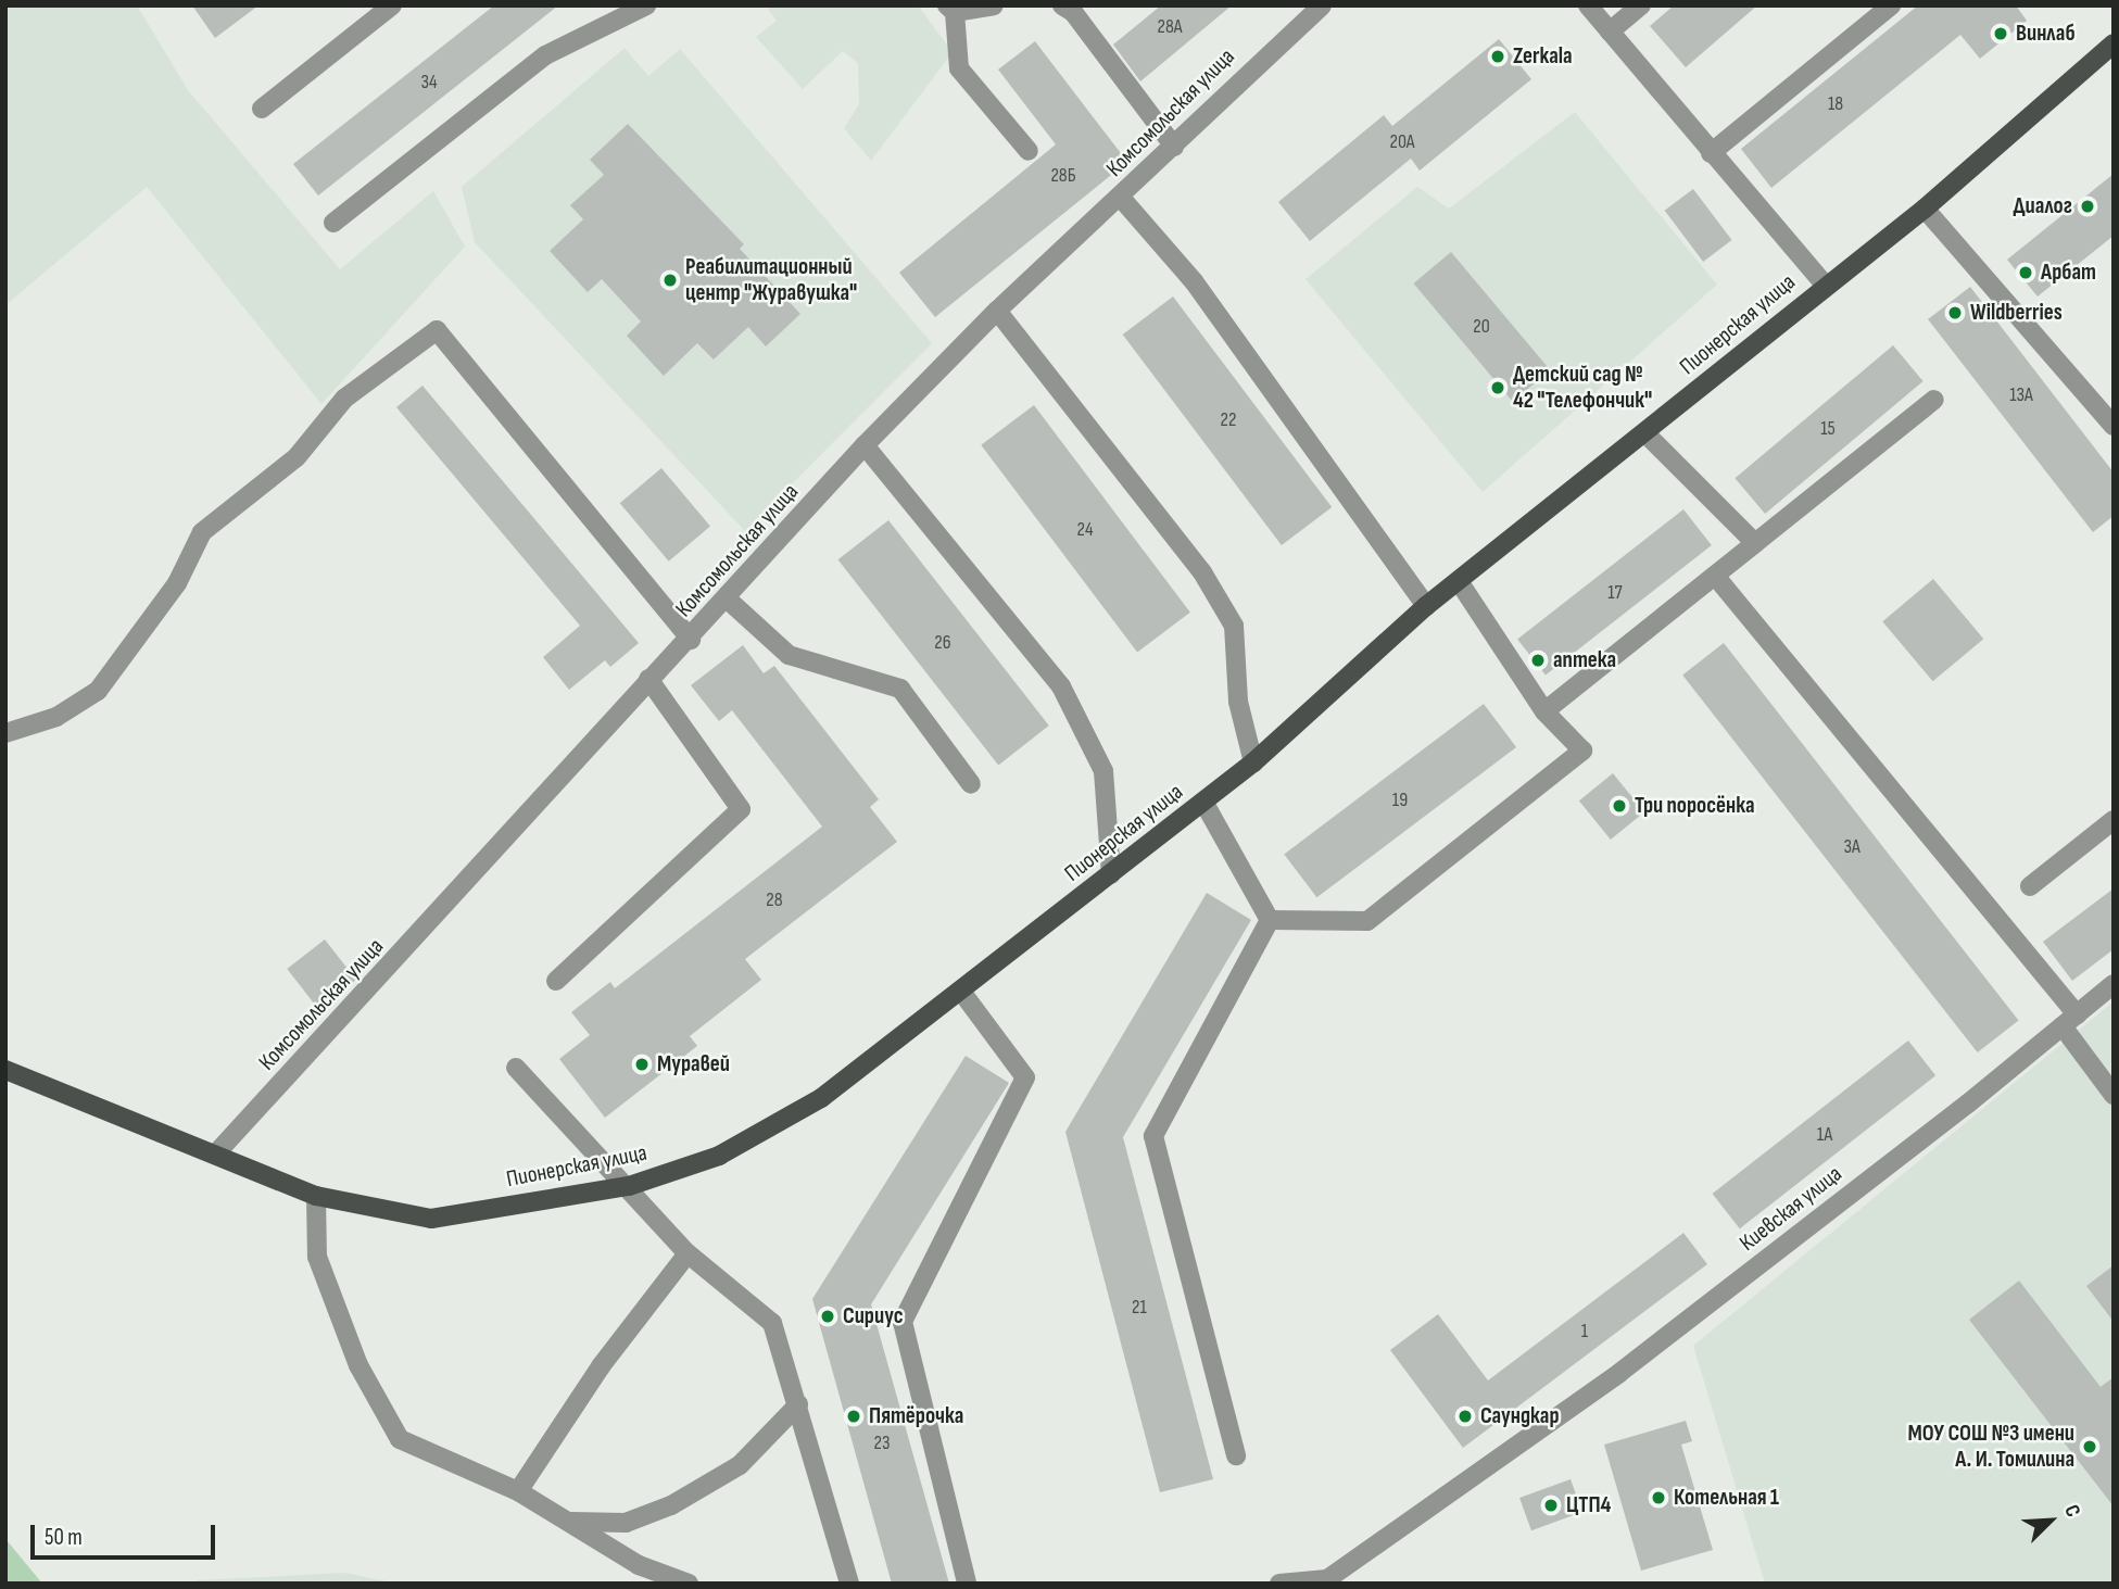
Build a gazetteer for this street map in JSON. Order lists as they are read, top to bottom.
{
  "streets": {
    "main road": ["Пионерская улица"],
    "street": ["Комсомольская улица", "Киевская улица"]
  },
  "crossings": [
    ["Комсомольская улица", "Пионерская улица"]
  ],
  "places": [
    "Винлаб",
    "Zerkala",
    "Диалог",
    "Арбат",
    "Реабилитационный центр \"Журавушка\"",
    "Wildberries",
    "Детский сад № 42 \"Телефончик\"",
    "аптека",
    "Три поросёнка",
    "Муравей",
    "Сириус",
    "Пятёрочка",
    "Саундкар",
    "МОУ СОШ №3 имени А. И. Томилина",
    "Котельная 1",
    "ЦТП4"
  ],
  "house_numbers": [
    "28А",
    "34",
    "18",
    "20А",
    "28Б",
    "20",
    "13А",
    "22",
    "15",
    "24",
    "17",
    "26",
    "19",
    "3А",
    "28",
    "1А",
    "21",
    "1",
    "23"
  ],
  "scale_bar": "50 m",
  "north": "top right"
}
